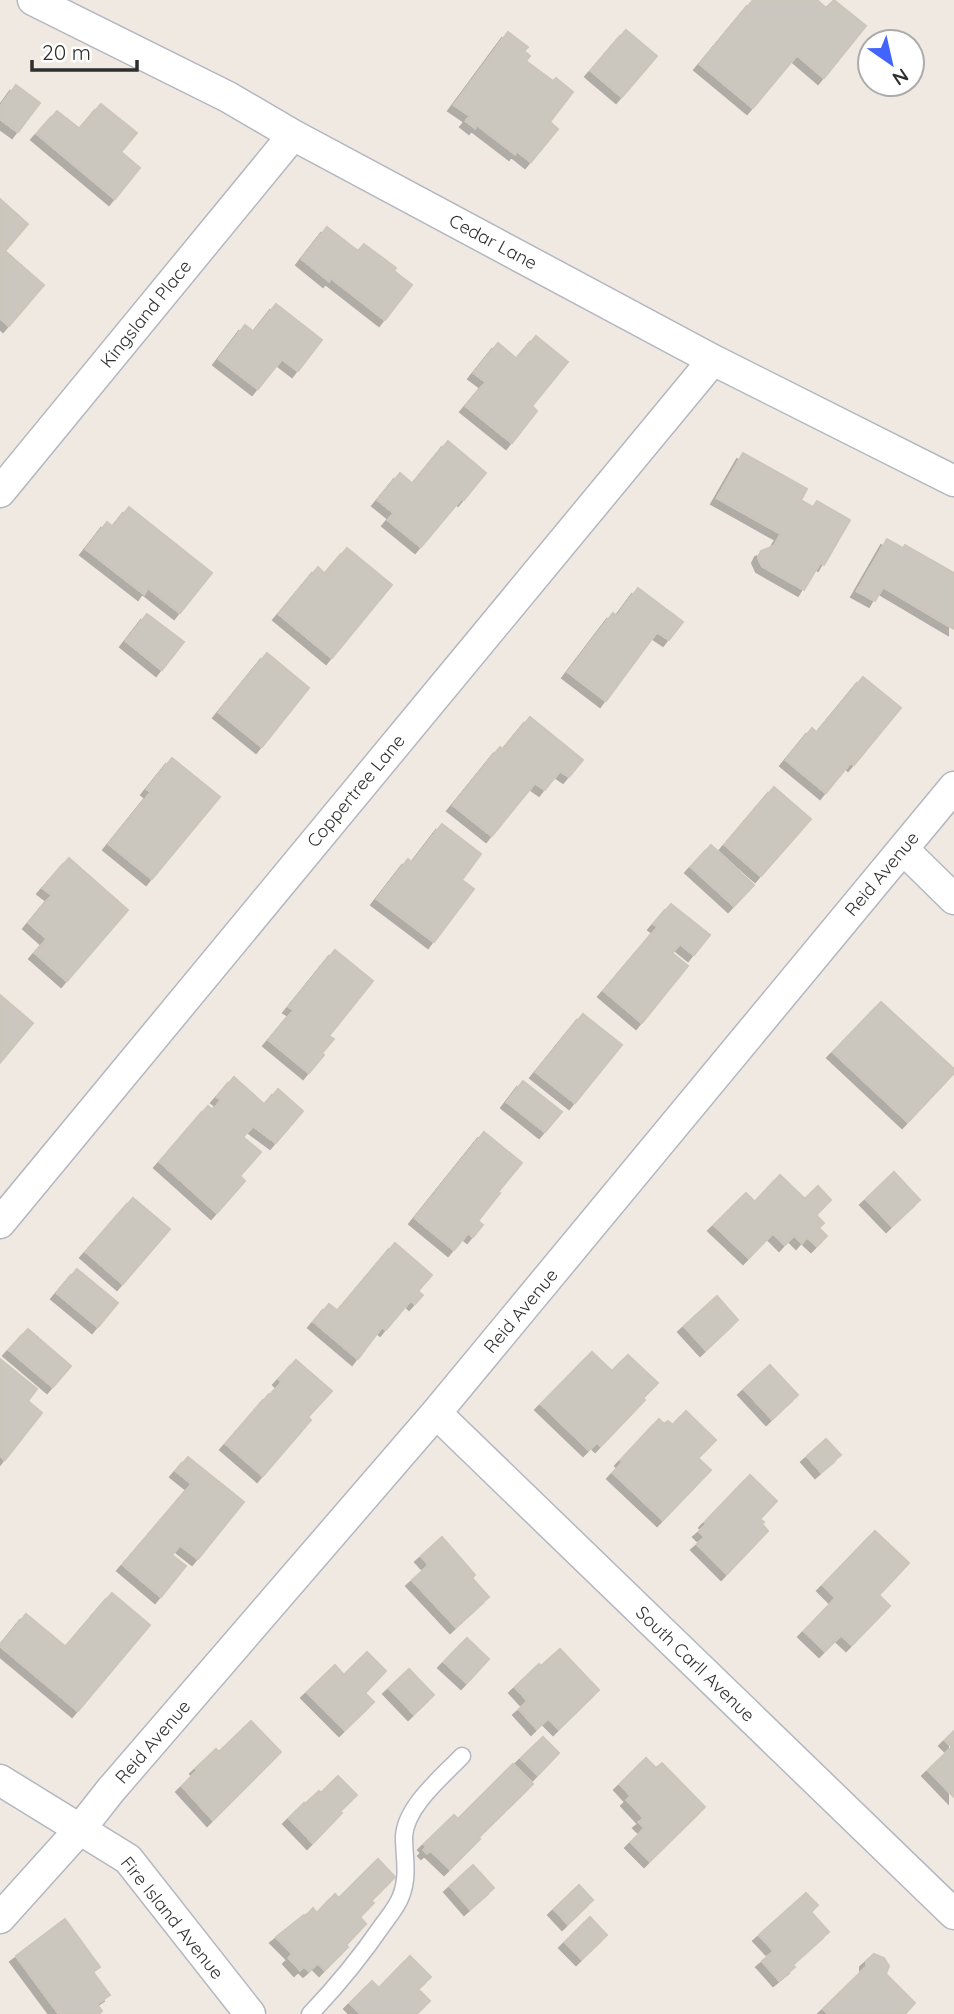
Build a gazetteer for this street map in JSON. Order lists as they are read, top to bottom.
{
  "streets": {
    "street": [
      "Cedar Lane",
      "Kingsland Place",
      "Coppertree Lane",
      "Reid Avenue",
      "South Carll Avenue",
      "Fire Island Avenue"
    ]
  },
  "crossings": [
    ["Cedar Lane", "Kingsland Place"],
    ["Cedar Lane", "Coppertree Lane"],
    ["Reid Avenue", "South Carll Avenue"],
    ["Reid Avenue", "Fire Island Avenue"]
  ],
  "scale_bar": "20 m",
  "north": "bottom right"
}
